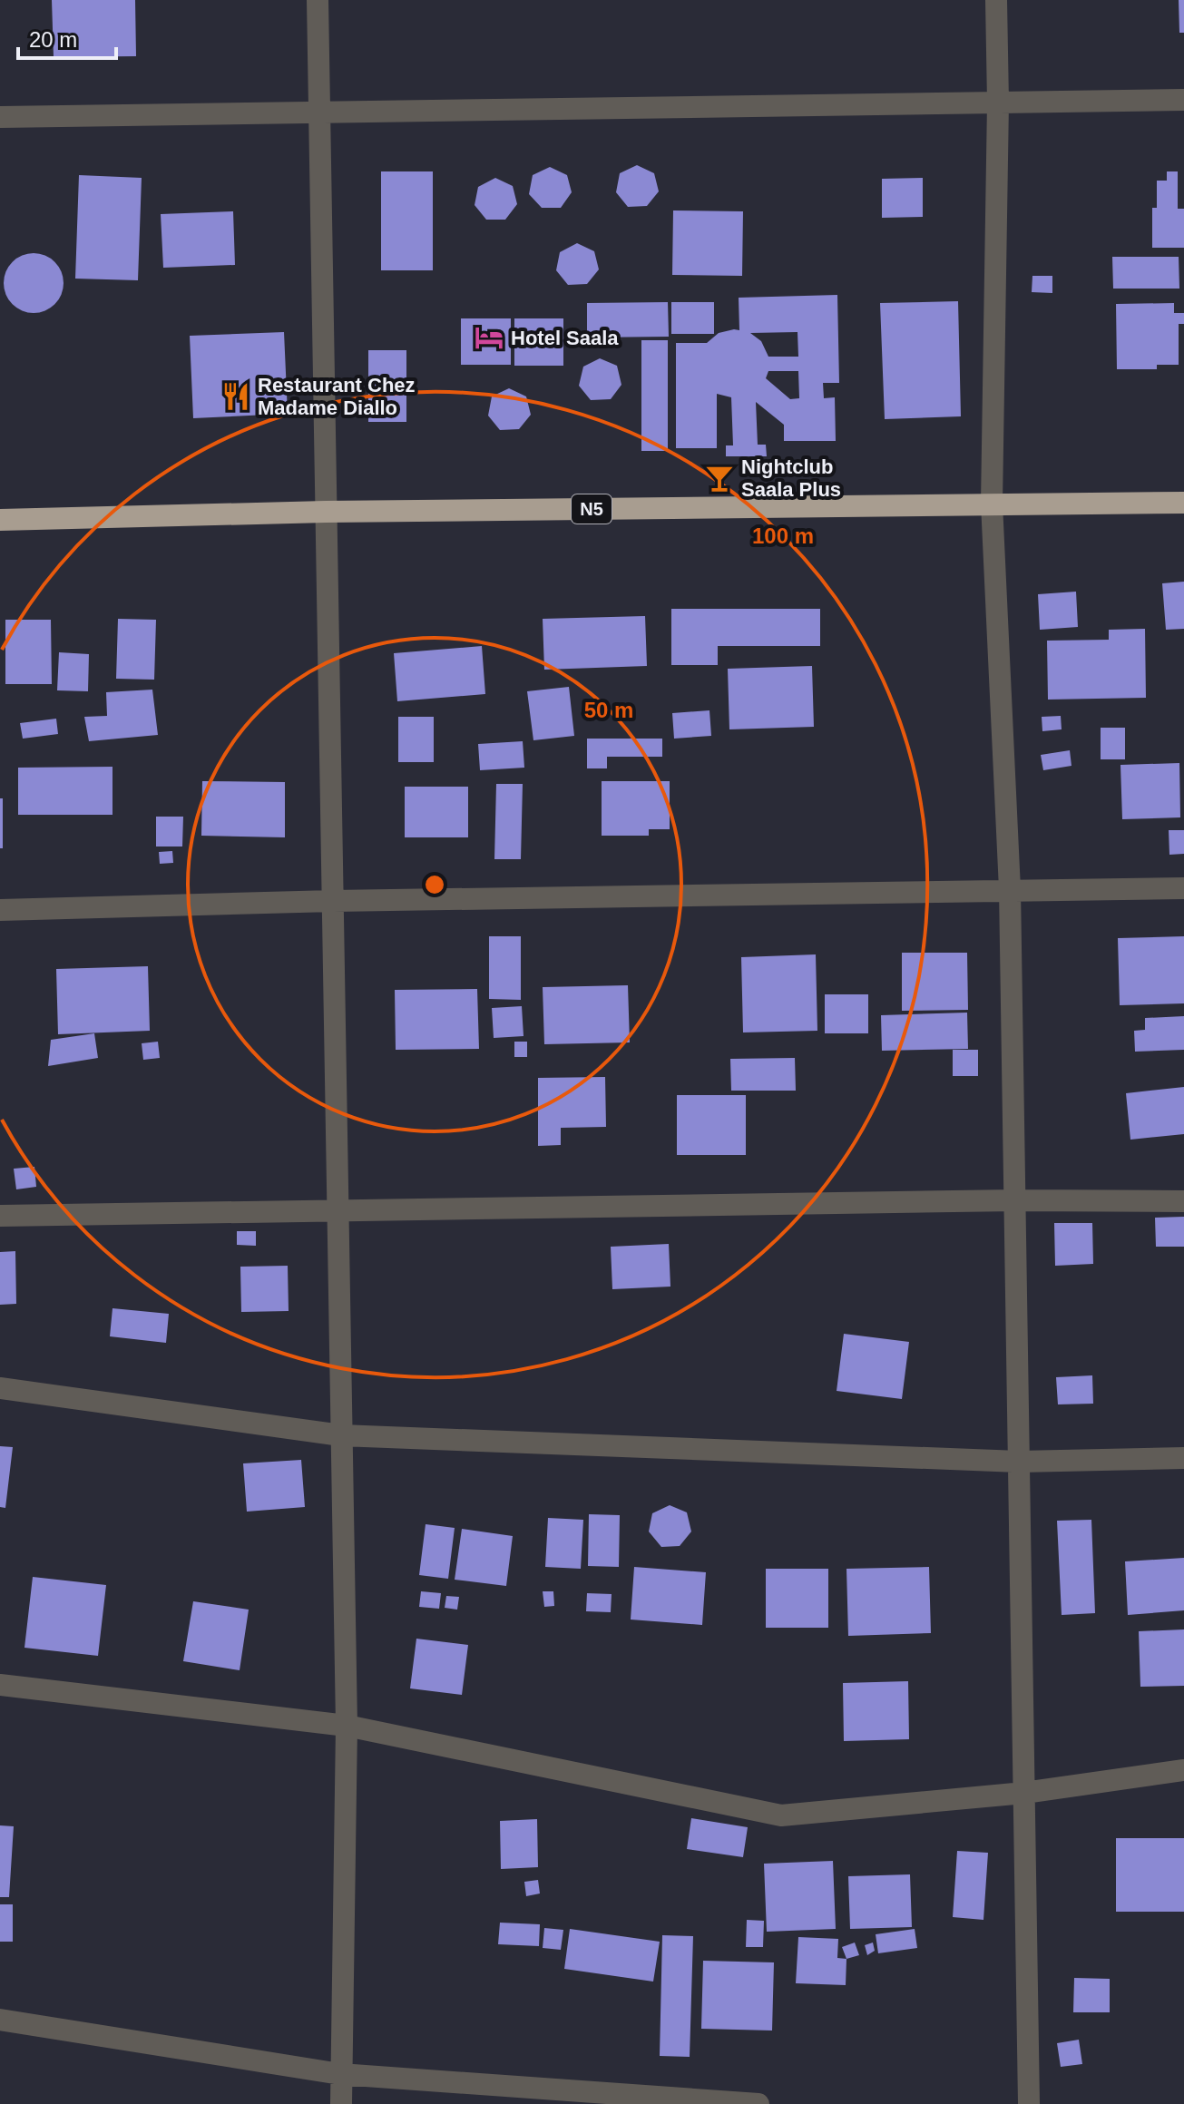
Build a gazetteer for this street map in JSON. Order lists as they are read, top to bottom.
{
  "streets": {
    "highway": ["N5"]
  },
  "places": {
    "hotel": ["Hotel Saala"],
    "restaurant": ["Restaurant Chez Madame Diallo"],
    "bar": ["Nightclub Saala Plus"]
  },
  "scale_bar": "20 m",
  "rings": ["100 m", "50 m"]
}
